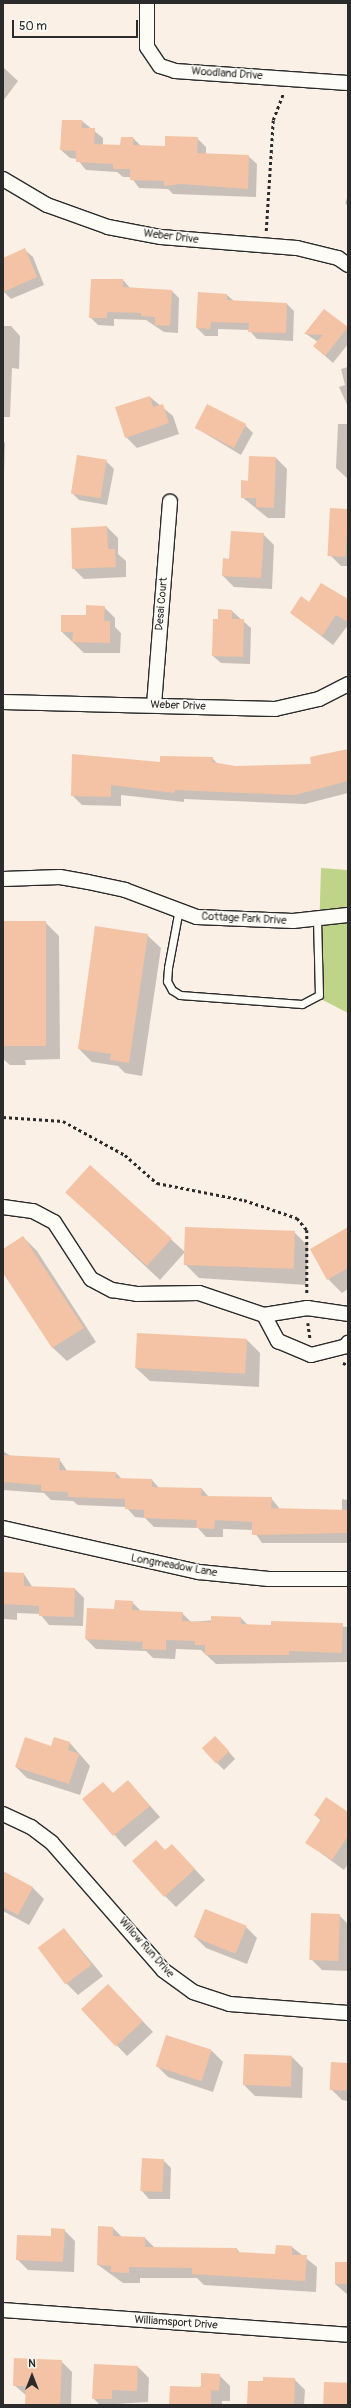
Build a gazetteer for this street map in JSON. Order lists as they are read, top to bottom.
{
  "streets": {
    "street": [
      "Woodland Drive",
      "Weber Drive",
      "Desai Court",
      "Cottage Park Drive",
      "Longmeadow Lane",
      "Willow Run Drive",
      "Williamsport Drive"
    ]
  },
  "crossings": [
    ["Weber Drive", "Desai Court"]
  ],
  "scale_bar": "50 m",
  "north": "top"
}
